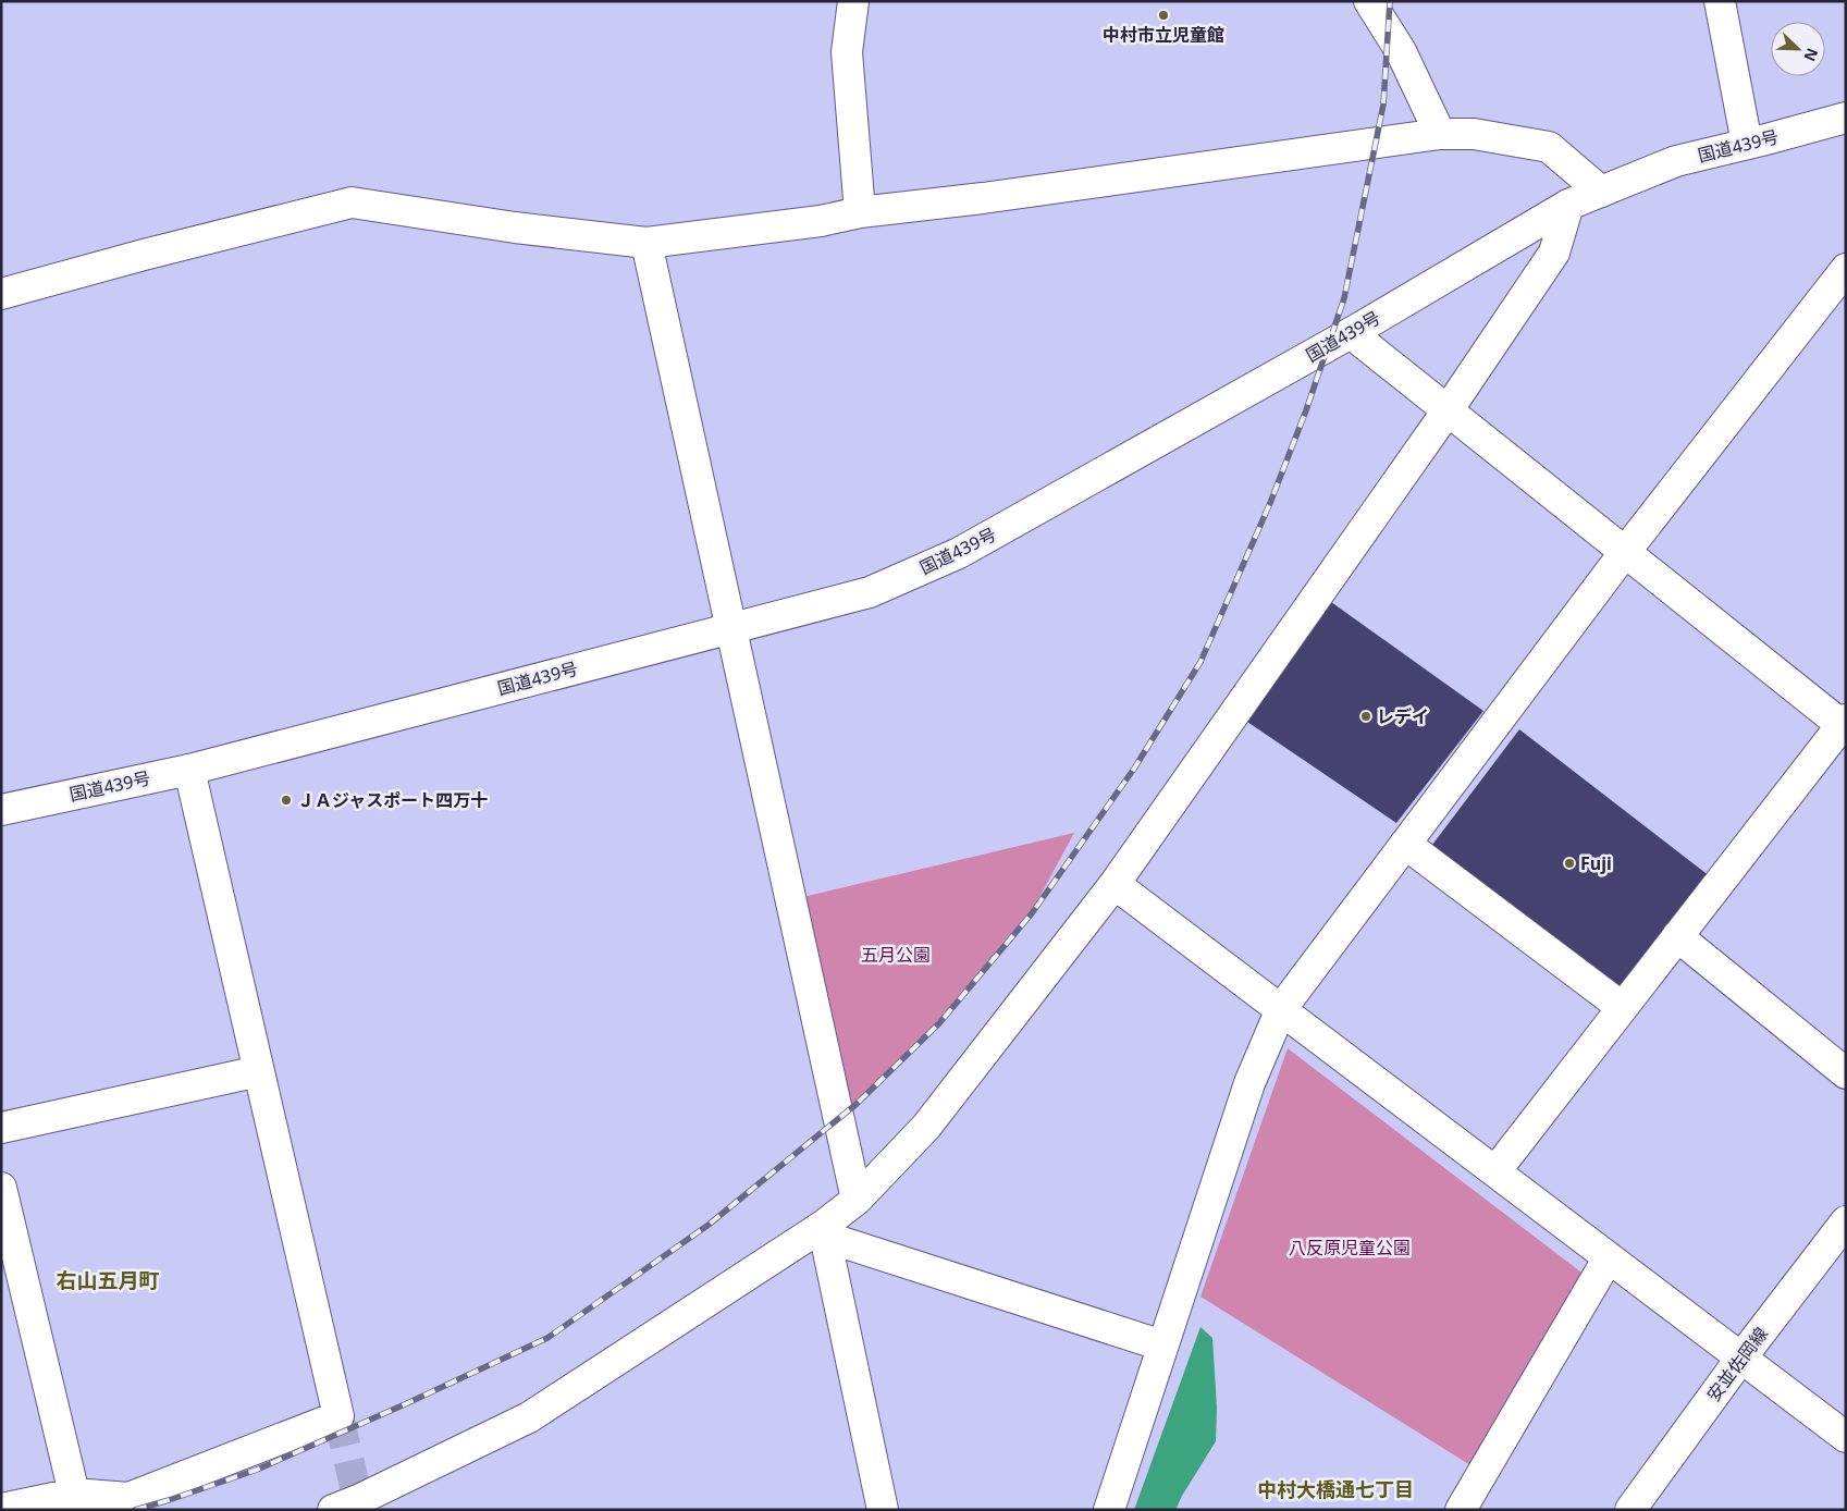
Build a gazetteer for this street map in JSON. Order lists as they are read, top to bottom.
{
  "streets": {
    "main road": ["国道439号", "安並佐岡線"]
  },
  "districts": ["右山五月町", "中村大橋通七丁目"],
  "parks": ["五月公園", "八反原児童公園"],
  "places": [
    "中村市立児童館",
    "レデイ",
    "ＪＡジャスポート四万十",
    "Fuji"
  ],
  "north": "bottom right"
}
